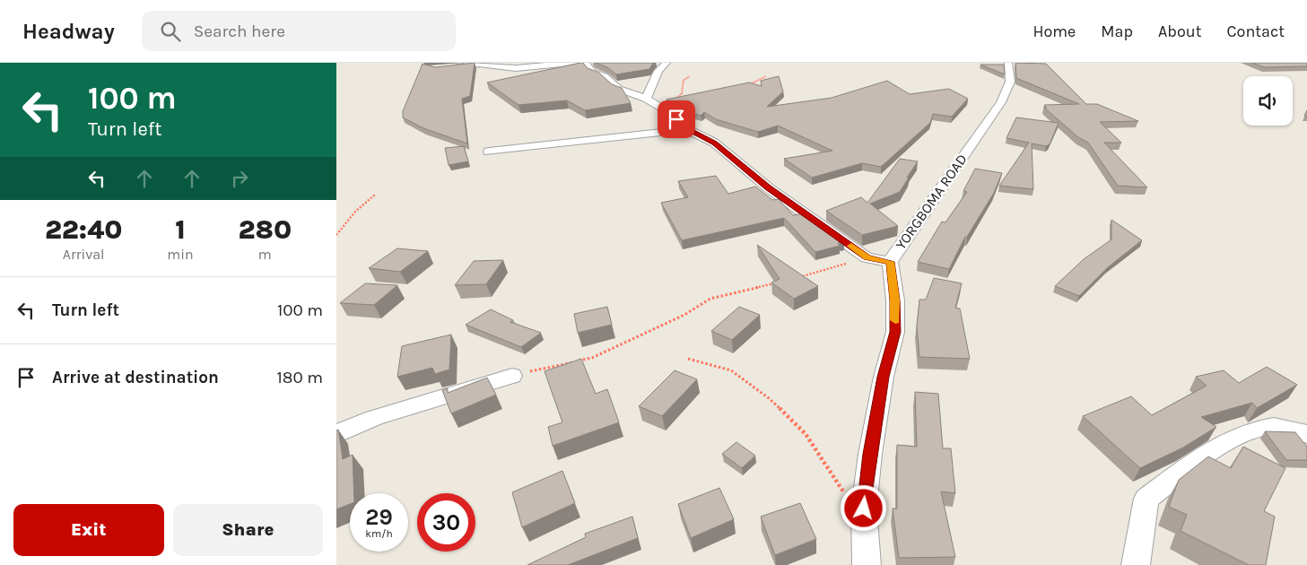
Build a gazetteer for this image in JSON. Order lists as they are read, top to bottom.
{
  "streets": {
    "street": ["YORGBOMA ROAD"]
  },
  "page": {
    "header": "Headway",
    "search": "Search here",
    "nav": [
      "Home",
      "Map",
      "About",
      "Contact"
    ],
    "turn": ["100 m", "Turn left"],
    "eta": [
      "22:40",
      "Arrival",
      "1",
      "min",
      "280",
      "m"
    ],
    "list": [
      {
        "name": "Turn left",
        "value": "100 m"
      },
      {
        "name": "Arrive at destination",
        "value": "180 m"
      }
    ],
    "speed": "29 km/h",
    "limit": "30",
    "buttons": ["Exit", "Share"]
  }
}
